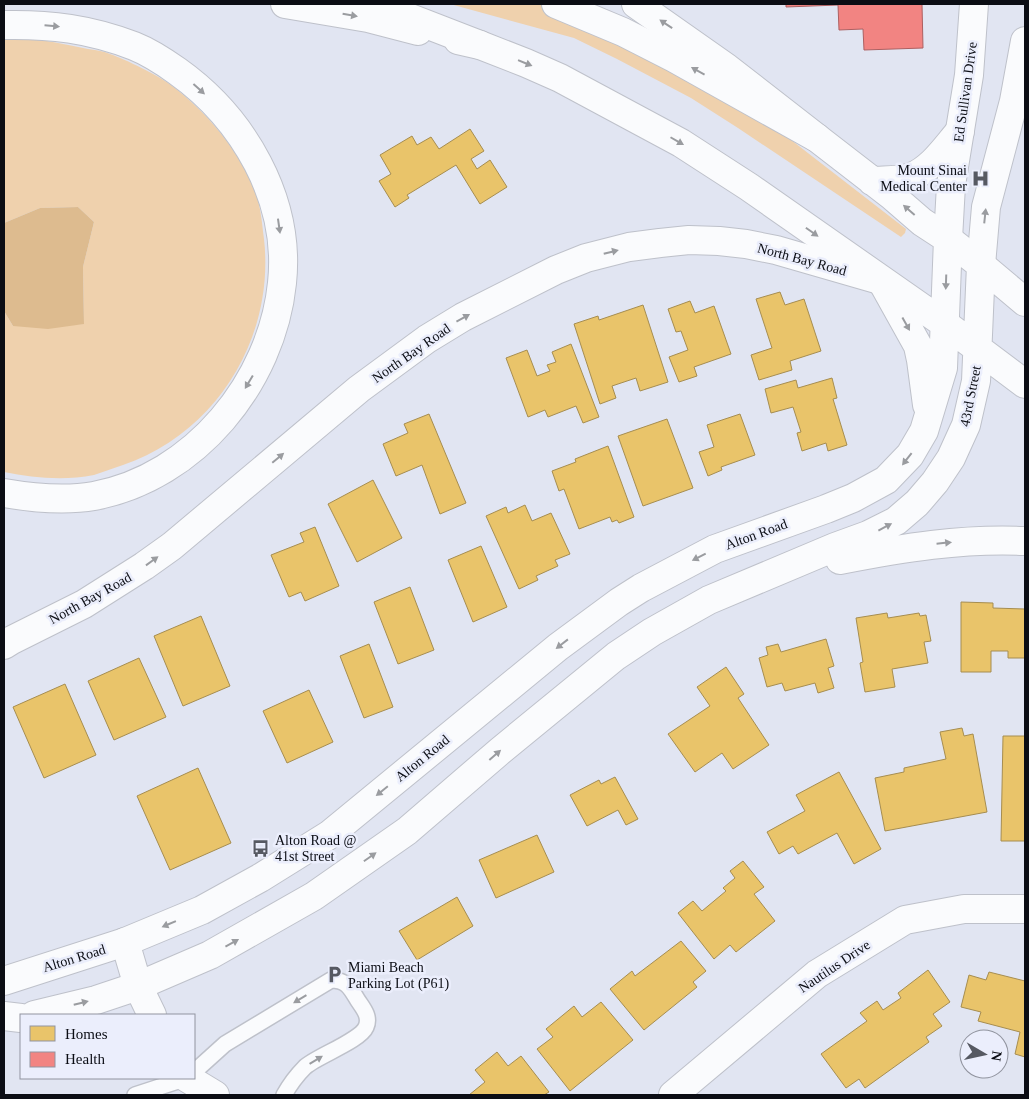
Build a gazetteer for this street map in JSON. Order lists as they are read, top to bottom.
{
  "streets": {
    "main road": [
      "Ed Sullivan Drive",
      "North Bay Road",
      "43rd Street",
      "Alton Road",
      "Nautilus Drive"
    ]
  },
  "one_way": ["North Bay Road", "43rd Street"],
  "places": {
    "hospital": ["Mount Sinai Medical Center"],
    "bus stop": ["Alton Road @ 41st Street"],
    "parking": ["Miami Beach Parking Lot (P61)"]
  },
  "legend": ["Homes", "Health"],
  "north": "right"
}
